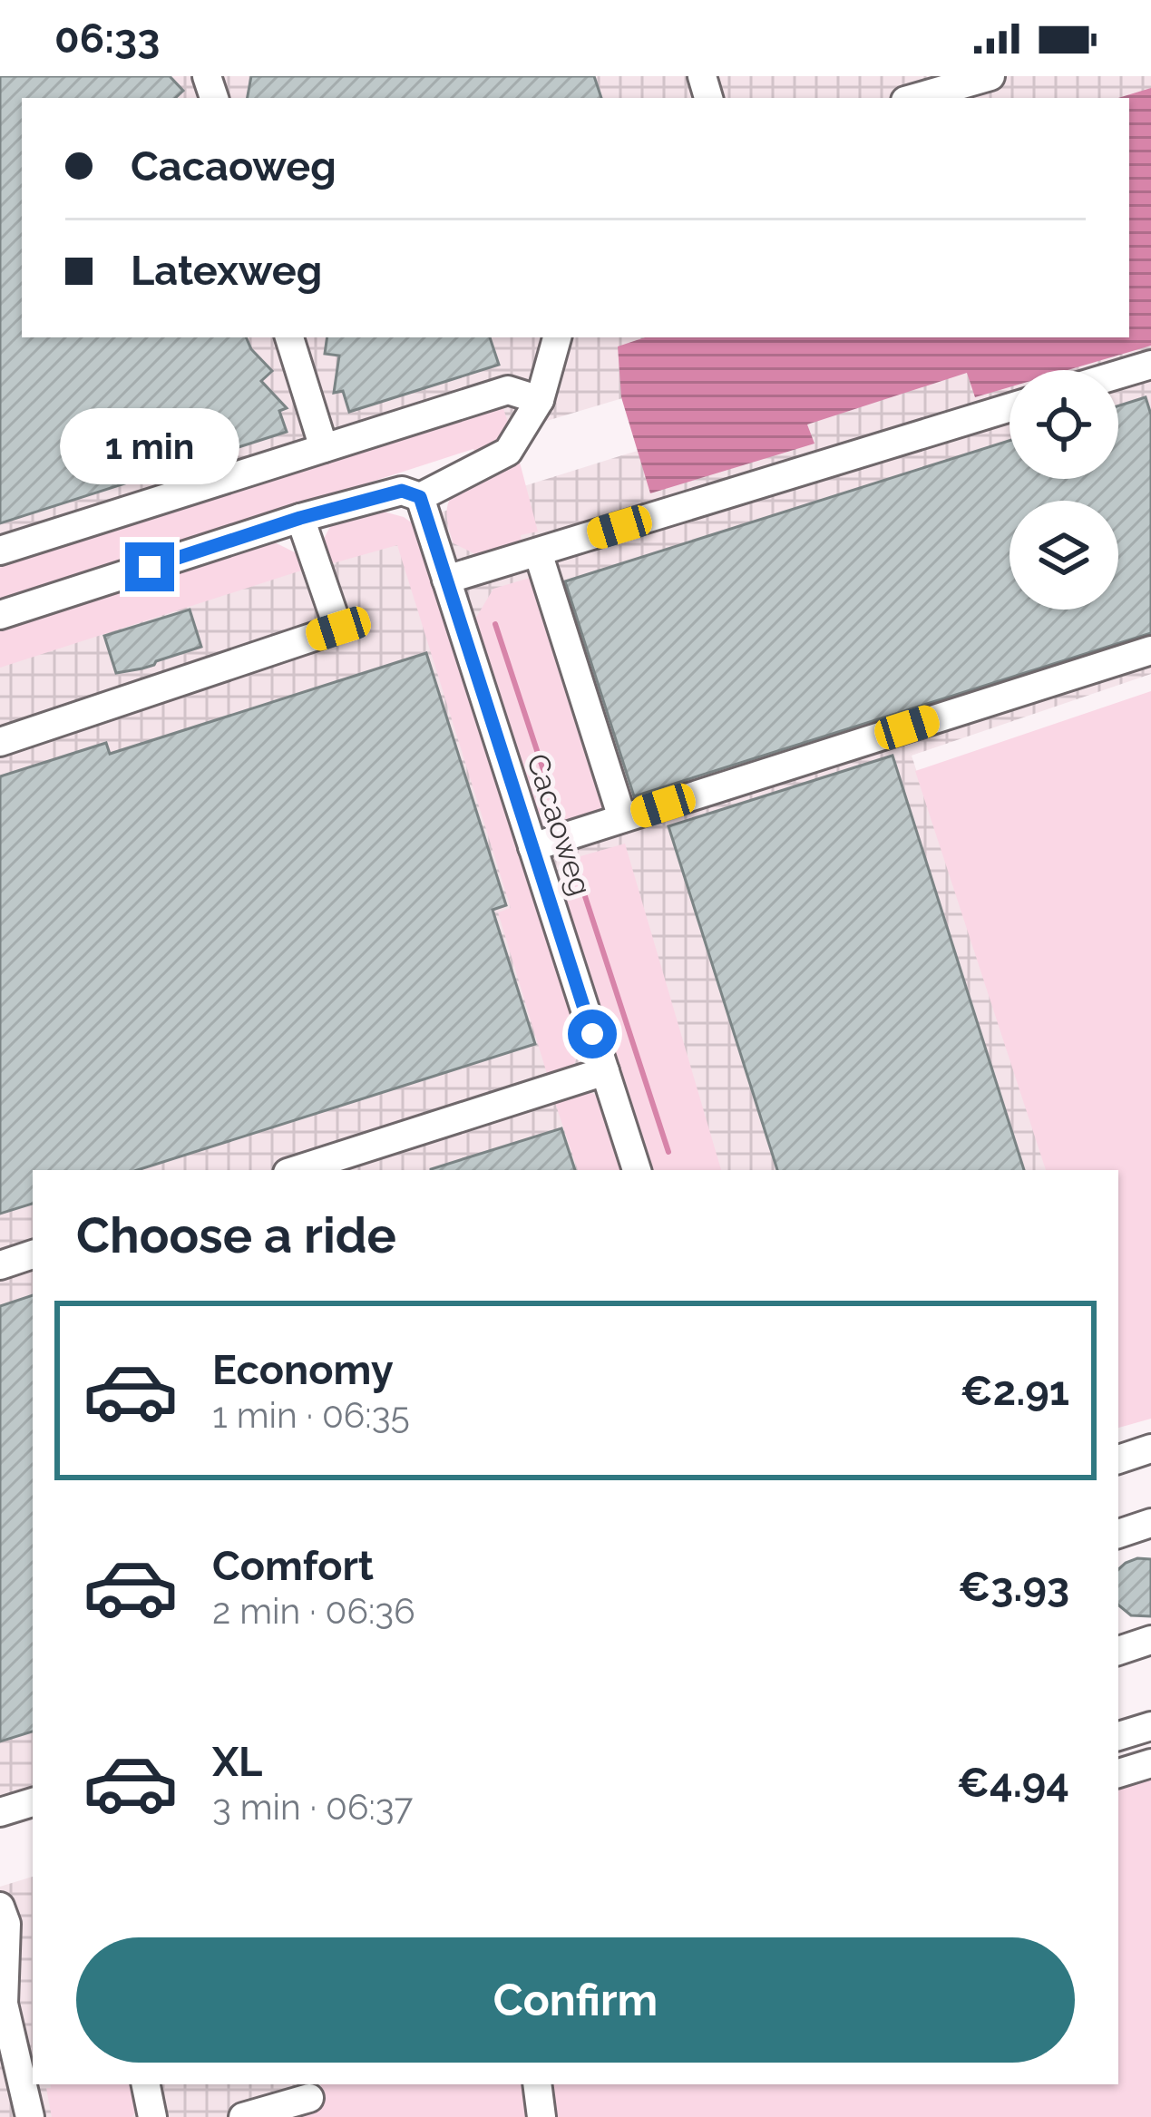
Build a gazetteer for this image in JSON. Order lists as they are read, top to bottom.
{
  "streets": {
    "street": ["Cacaoweg"]
  },
  "page": {
    "status": "06:33",
    "banner": ["Cacaoweg", "Latexweg"],
    "bubble": "1 min",
    "heading": "Choose a ride",
    "list": [
      {
        "name": "Economy",
        "note": "1 min · 06:35",
        "value": "€2.91"
      },
      {
        "name": "Comfort",
        "note": "2 min · 06:36",
        "value": "€3.93"
      },
      {
        "name": "XL",
        "note": "3 min · 06:37",
        "value": "€4.94"
      }
    ],
    "buttons": "Confirm"
  }
}
